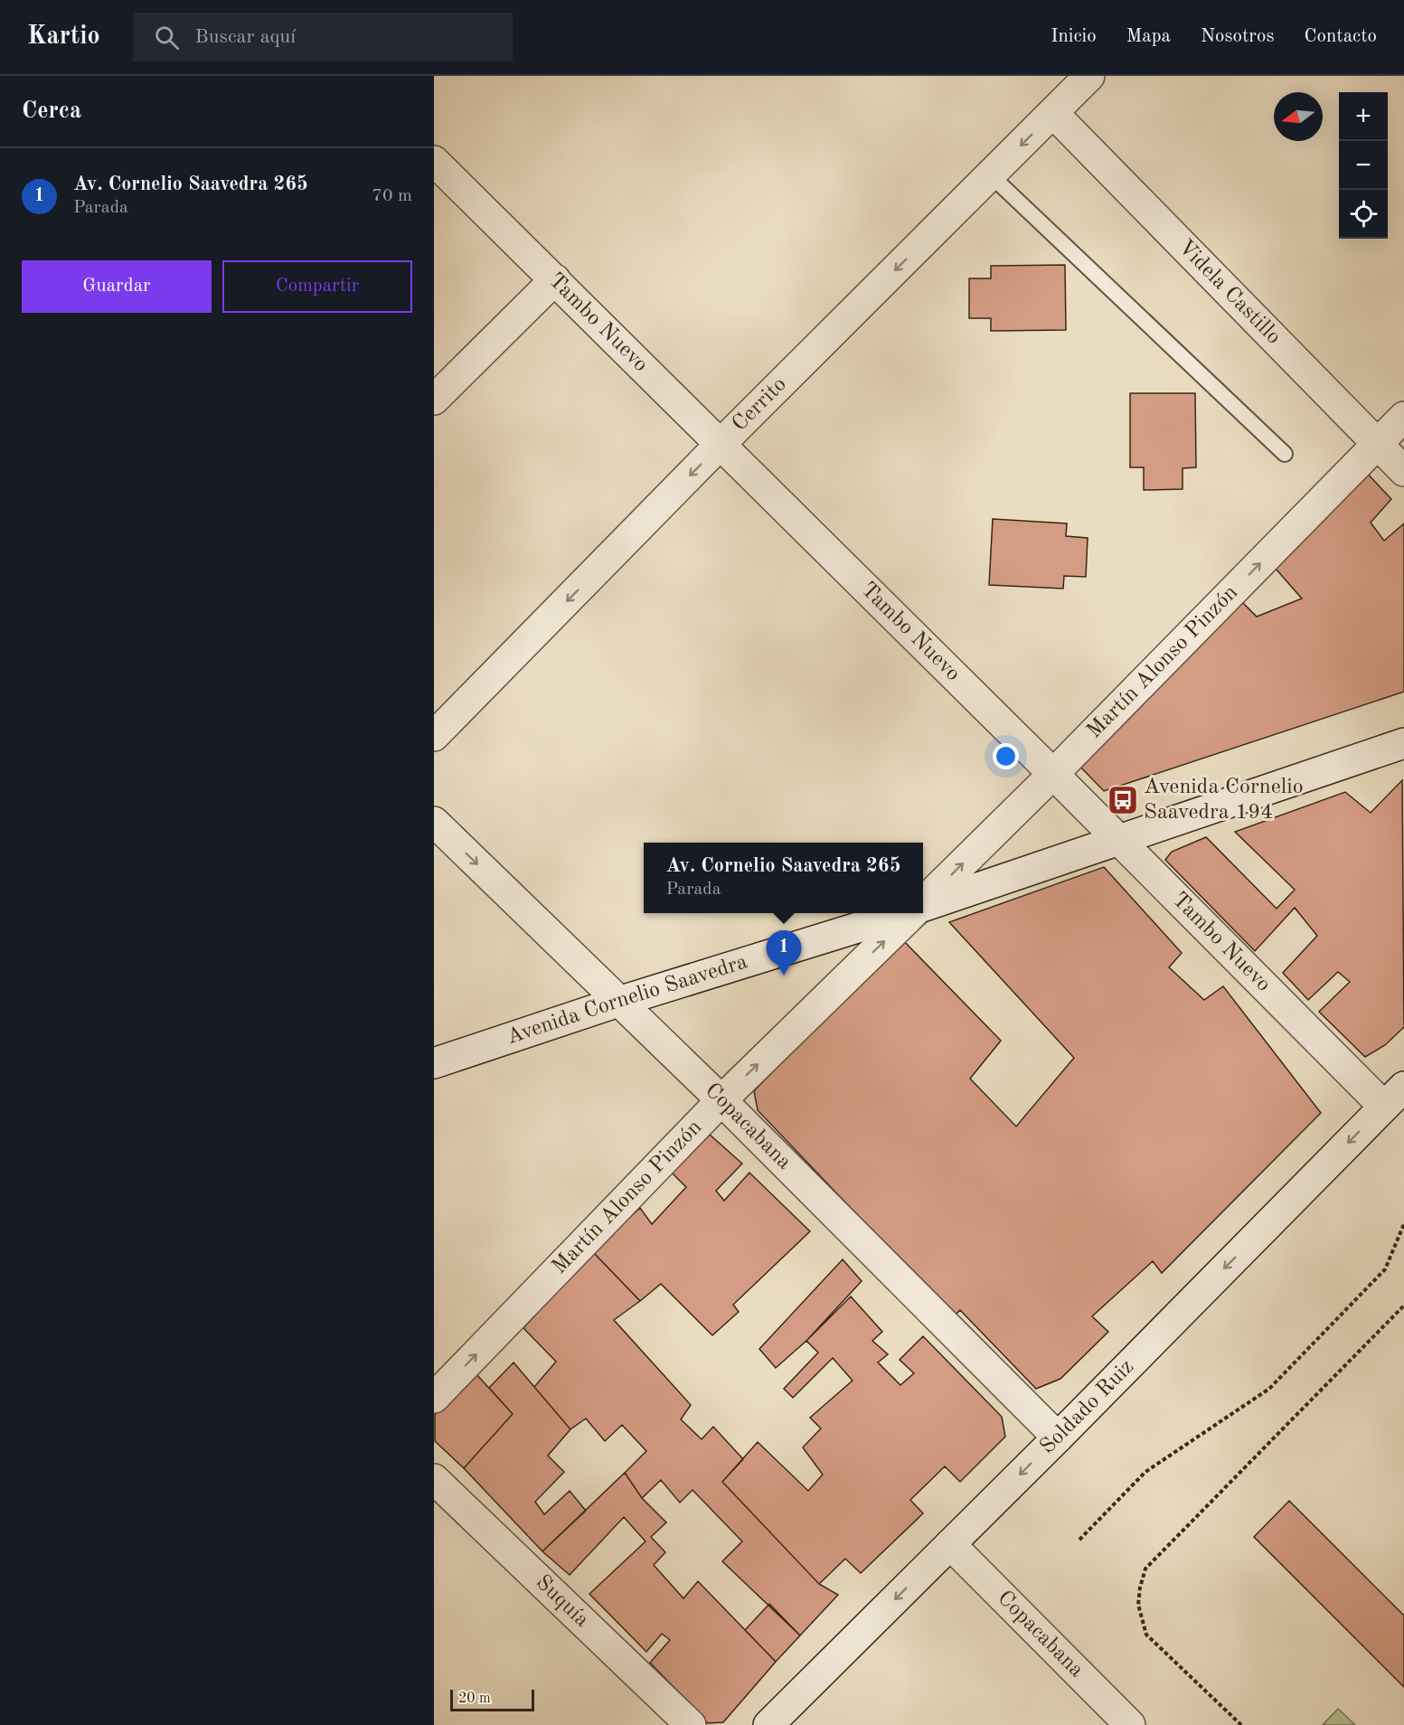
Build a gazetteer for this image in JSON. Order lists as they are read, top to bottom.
{
  "streets": {
    "street": [
      "Videla Castillo",
      "Tambo Nuevo",
      "Cerrito",
      "Martín Alonso Pinzón",
      "Avenida Cornelio Saavedra",
      "Copacabana",
      "Soldado Ruiz",
      "Suquía"
    ]
  },
  "crossings": [
    ["Videla Castillo", "Cerrito"],
    ["Videla Castillo", "Martín Alonso Pinzón"],
    ["Tambo Nuevo", "Cerrito"],
    ["Tambo Nuevo", "Martín Alonso Pinzón"],
    ["Tambo Nuevo", "Avenida Cornelio Saavedra"],
    ["Tambo Nuevo", "Soldado Ruiz"],
    ["Martín Alonso Pinzón", "Copacabana"],
    ["Avenida Cornelio Saavedra", "Copacabana"],
    ["Copacabana", "Soldado Ruiz"]
  ],
  "one_way": ["Cerrito", "Martín Alonso Pinzón", "Soldado Ruiz"],
  "places": {
    "bus stop": ["Avenida Cornelio Saavedra 194"]
  },
  "scale_bar": "20 m",
  "north": "left",
  "page": {
    "header": "Kartio",
    "search": "Buscar aquí",
    "nav": [
      "Inicio",
      "Mapa",
      "Nosotros",
      "Contacto"
    ],
    "heading": "Cerca",
    "map_buttons": ["+", "−"],
    "list": [
      {
        "mark": "1",
        "name": "Av. Cornelio Saavedra 265",
        "note": "Parada",
        "value": "70 m"
      }
    ],
    "buttons": ["Guardar", "Compartir"],
    "popup": ["Av. Cornelio Saavedra 265", "Parada"],
    "pins": "1",
    "scale": "20 m"
  }
}
